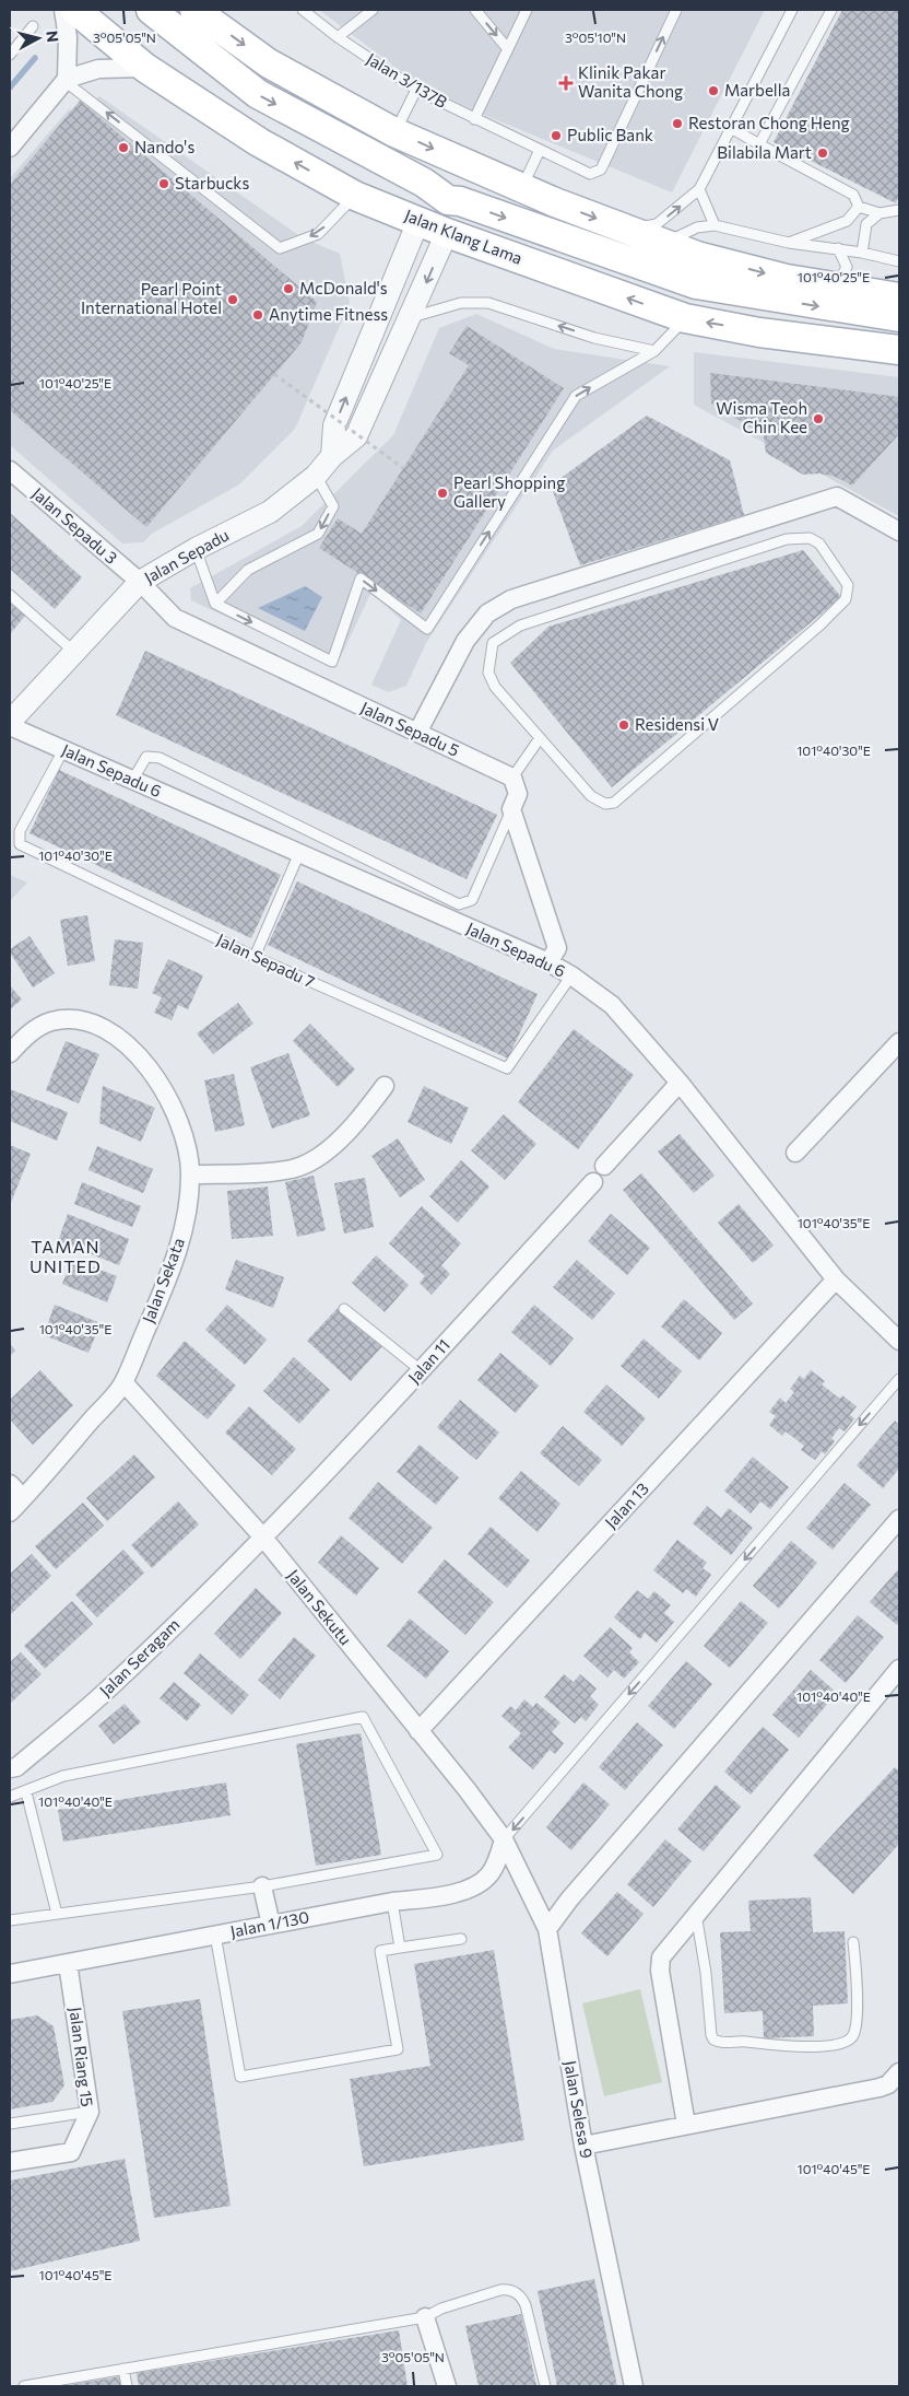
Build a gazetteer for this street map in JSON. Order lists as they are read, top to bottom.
{
  "streets": {
    "main road": ["Jalan Klang Lama"],
    "street": [
      "Jalan Sepadu 3",
      "Jalan Sepadu",
      "Jalan Sepadu 5",
      "Jalan Sepadu 6",
      "Jalan Sekata",
      "Jalan 11",
      "Jalan 13",
      "Jalan Sekutu",
      "Jalan Seragam",
      "Jalan 1/130",
      "Jalan Riang 15",
      "Jalan Selesa 9"
    ],
    "lane": ["Jalan 3/137B", "Jalan Sepadu 7"]
  },
  "crossings": [
    ["Jalan Klang Lama", "Jalan Sepadu"],
    ["Jalan Sepadu 3", "Jalan Sepadu"],
    ["Jalan Sepadu 3", "Jalan Sepadu 5"],
    ["Jalan Sepadu", "Jalan Sepadu 5"],
    ["Jalan Sepadu 6", "Jalan Sepadu 7"],
    ["Jalan Sepadu 6", "Jalan 13"],
    ["Jalan Sekata", "Jalan Sekutu"],
    ["Jalan 11", "Jalan Sekutu"],
    ["Jalan 11", "Jalan Seragam"],
    ["Jalan 13", "Jalan Sekutu"],
    ["Jalan Sekutu", "Jalan Seragam"],
    ["Jalan Sekutu", "Jalan 1/130"],
    ["Jalan Sekutu", "Jalan Selesa 9"],
    ["Jalan 1/130", "Jalan Riang 15"],
    ["Jalan 1/130", "Jalan Selesa 9"]
  ],
  "districts": ["TAMAN UNITED"],
  "places": {
    "health": ["Klinik Pakar Wanita Chong"],
    "other": [
      "Marbella",
      "Restoran Chong Heng",
      "Public Bank",
      "Nando's",
      "Bilabila Mart",
      "Starbucks",
      "McDonald's",
      "Pearl Point International Hotel",
      "Anytime Fitness",
      "Wisma Teoh Chin Kee",
      "Pearl Shopping Gallery",
      "Residensi V"
    ]
  },
  "north": "right",
  "coordinates": [
    "3°05'05\"N",
    "3°05'10\"N",
    "101°40'25\"E",
    "101°40'30\"E",
    "101°40'35\"E",
    "101°40'40\"E",
    "101°40'45\"E"
  ]
}
